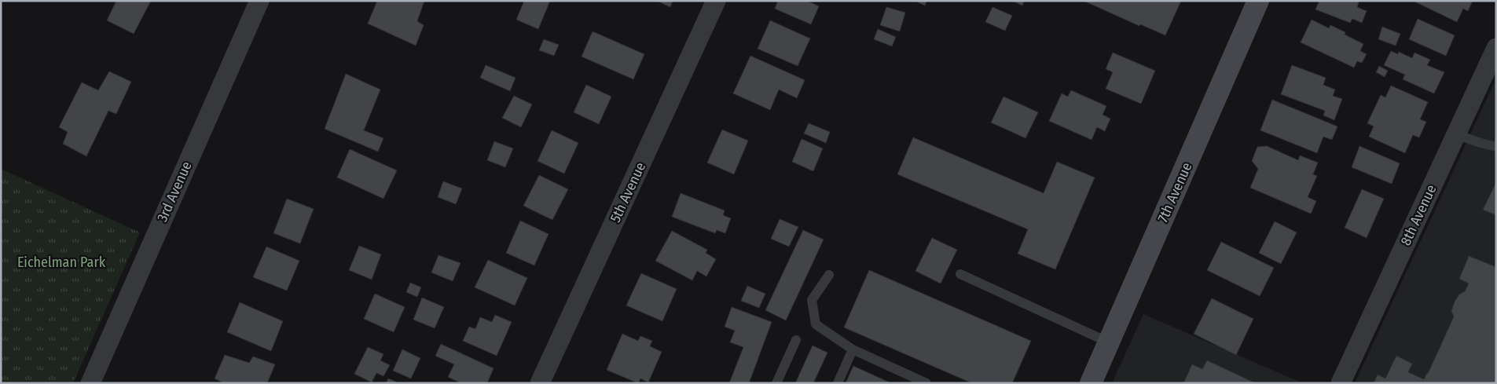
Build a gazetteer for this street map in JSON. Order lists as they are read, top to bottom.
{
  "streets": {
    "street": [
      "3rd Avenue",
      "5th Avenue",
      "7th Avenue",
      "8th Avenue"
    ]
  },
  "parks": ["Eichelman Park"]
}
